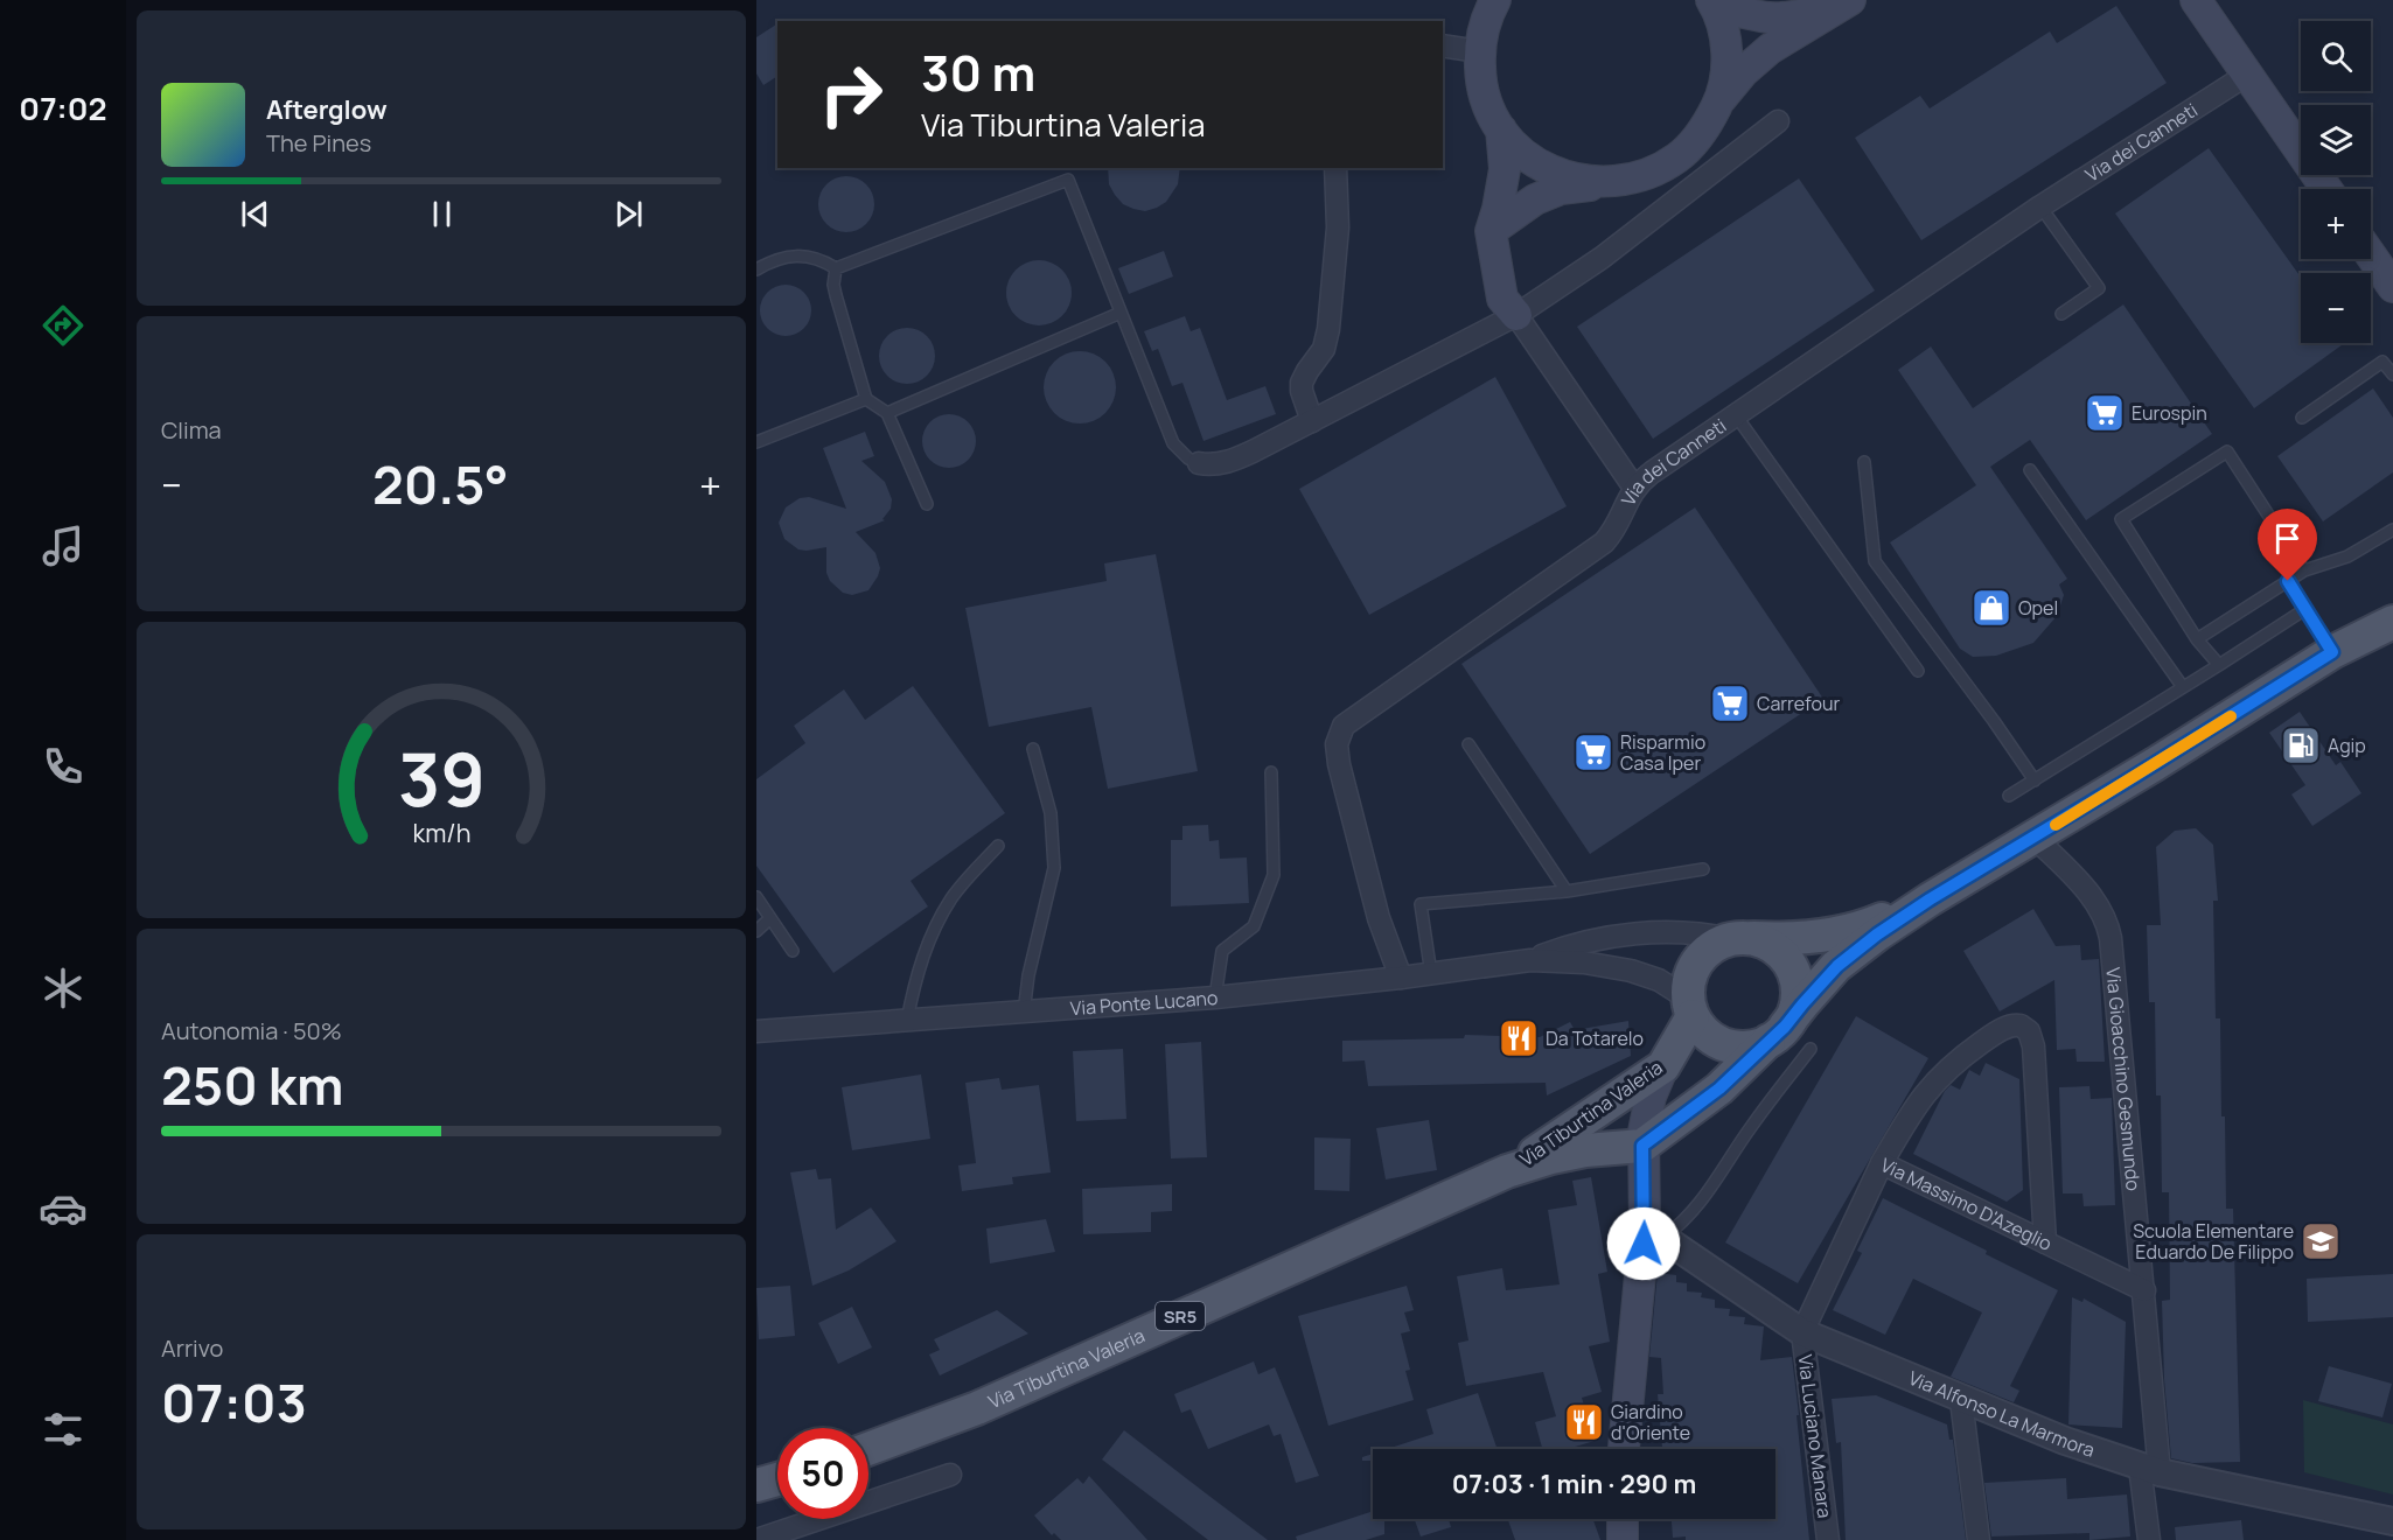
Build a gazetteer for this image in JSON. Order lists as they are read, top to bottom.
{
  "streets": {
    "main road": ["Via Tiburtina Valeria", "SR5"],
    "street": [
      "Via dei Canneti",
      "Via Ponte Lucano",
      "Via Gioacchino Gesmundo",
      "Via Massimo D'Azeglio",
      "Via Alfonso La Marmora",
      "Via Luciano Manara"
    ]
  },
  "crossings": [
    ["Via dei Canneti", "Via Ponte Lucano"],
    ["Via Ponte Lucano", "Via Tiburtina Valeria"],
    ["Via Gioacchino Gesmundo", "Via Massimo D'Azeglio"],
    ["Via Gioacchino Gesmundo", "Via Alfonso La Marmora"],
    ["Via Massimo D'Azeglio", "Via Alfonso La Marmora"],
    ["Via Massimo D'Azeglio", "Via Luciano Manara"],
    ["Via Alfonso La Marmora", "Via Luciano Manara"]
  ],
  "places": {
    "supermarket": ["Eurospin", "Carrefour", "Risparmio Casa Iper"],
    "shop": ["Opel"],
    "fuel station": ["Agip"],
    "restaurant": ["Da Totarelo", "Giardino d'Oriente"],
    "school or university": ["Scuola Elementare Eduardo De Filippo"]
  },
  "page": {
    "tabs": "07:02",
    "map_buttons": ["+", "−"],
    "turn": ["30 m", "Via Tiburtina Valeria"],
    "song": ["Afterglow", "The Pines"],
    "tile": [
      "Clima",
      ["Autonomia · 50%", "250 km"],
      ["Arrivo", "07:03"]
    ],
    "heat": ["−", "20.5°", "+"],
    "limit": "50",
    "trip": "07:03 · 1 min · 290 m",
    "gauge": ["39", "km/h"]
  }
}
